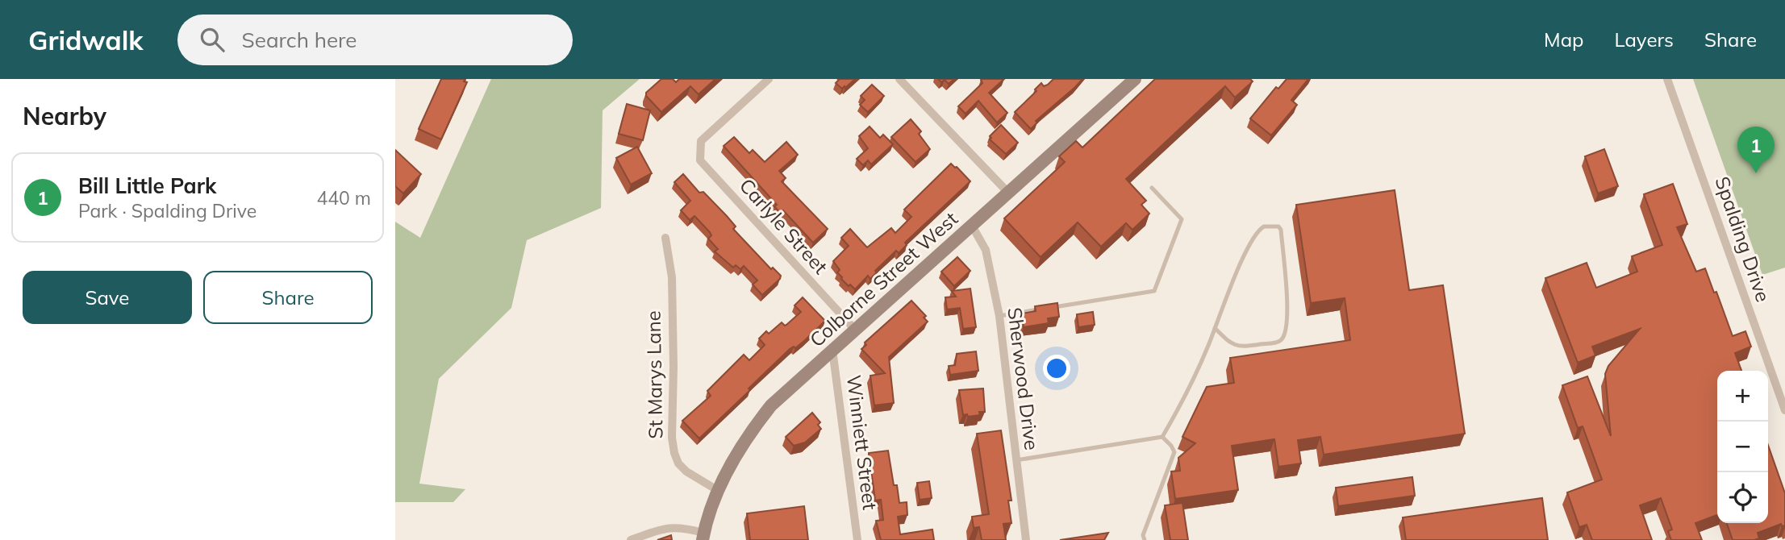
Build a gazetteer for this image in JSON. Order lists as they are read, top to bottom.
{
  "streets": {
    "main road": ["Colborne Street West"],
    "street": [
      "Carlyle Street",
      "Spalding Drive",
      "St Marys Lane",
      "Sherwood Drive",
      "Winniett Street"
    ]
  },
  "crossings": [
    ["Carlyle Street", "Colborne Street West"],
    ["Colborne Street West", "St Marys Lane"],
    ["Colborne Street West", "Sherwood Drive"],
    ["Colborne Street West", "Winniett Street"]
  ],
  "page": {
    "header": "Gridwalk",
    "search": "Search here",
    "nav": ["Map", "Layers", "Share"],
    "heading": "Nearby",
    "pins": "1",
    "list": [
      {
        "mark": "1",
        "name": "Bill Little Park",
        "note": "Park · Spalding Drive",
        "value": "440 m"
      }
    ],
    "buttons": ["Save", "Share"],
    "map_buttons": ["+", "−"]
  }
}
